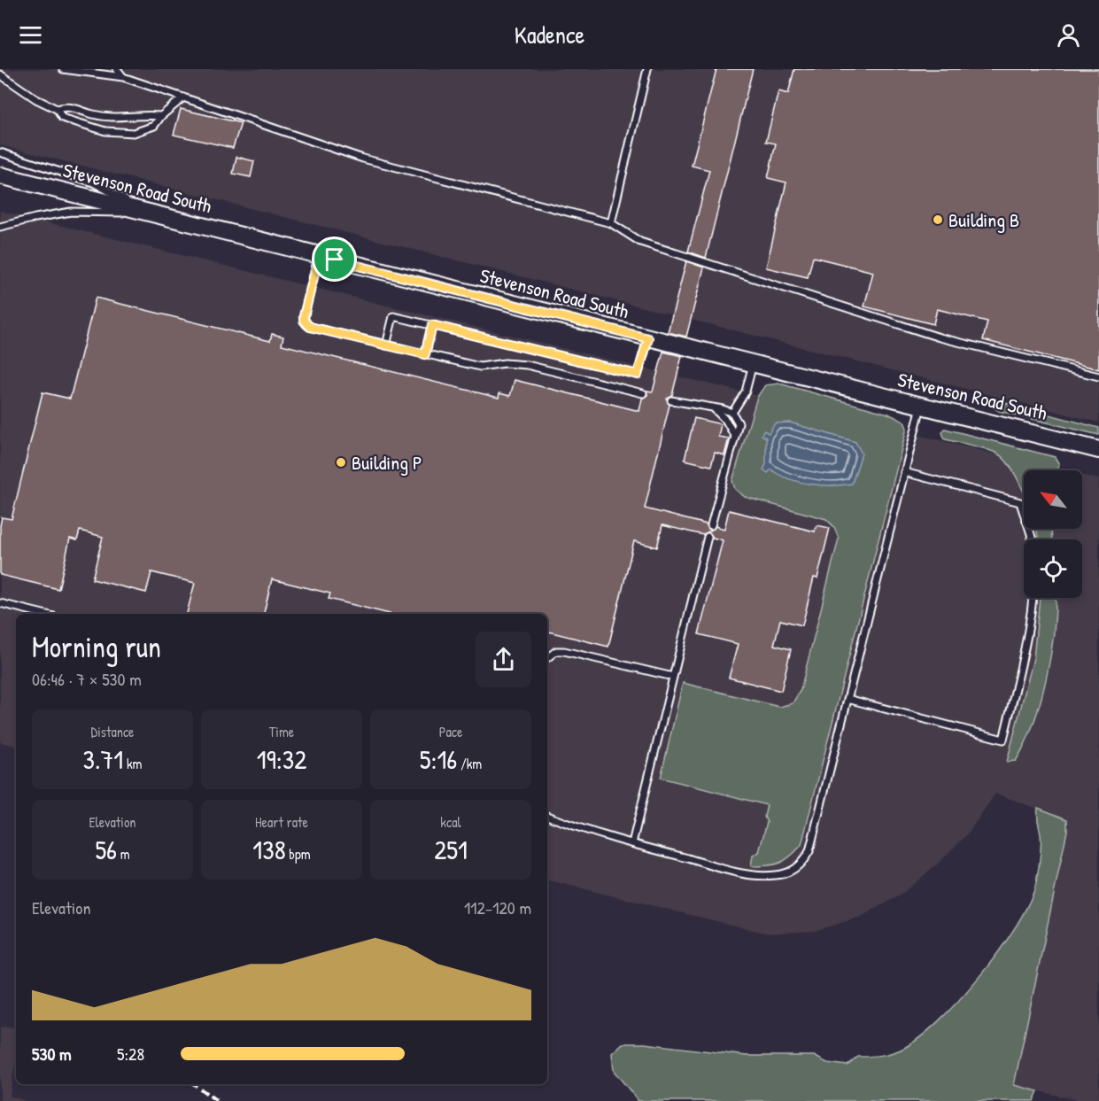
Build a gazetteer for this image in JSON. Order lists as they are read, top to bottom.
{
  "streets": {
    "main road": ["Stevenson Road South"]
  },
  "places": ["Building B", "Building P"],
  "north": "top left",
  "page": {
    "header": "Kadence",
    "heading": ["Morning run", "06:46 · 7 × 530 m"],
    "stats": [
      ["Distance", "3.71 km"],
      ["Time", "19:32"],
      ["Pace", "5:16 /km"],
      ["Elevation", "56 m"],
      ["Heart rate", "138 bpm"],
      ["kcal", "251"]
    ],
    "chart": ["Elevation", "112–120 m"],
    "list": [
      {
        "name": "530 m",
        "note": "5:28"
      }
    ]
  }
}
